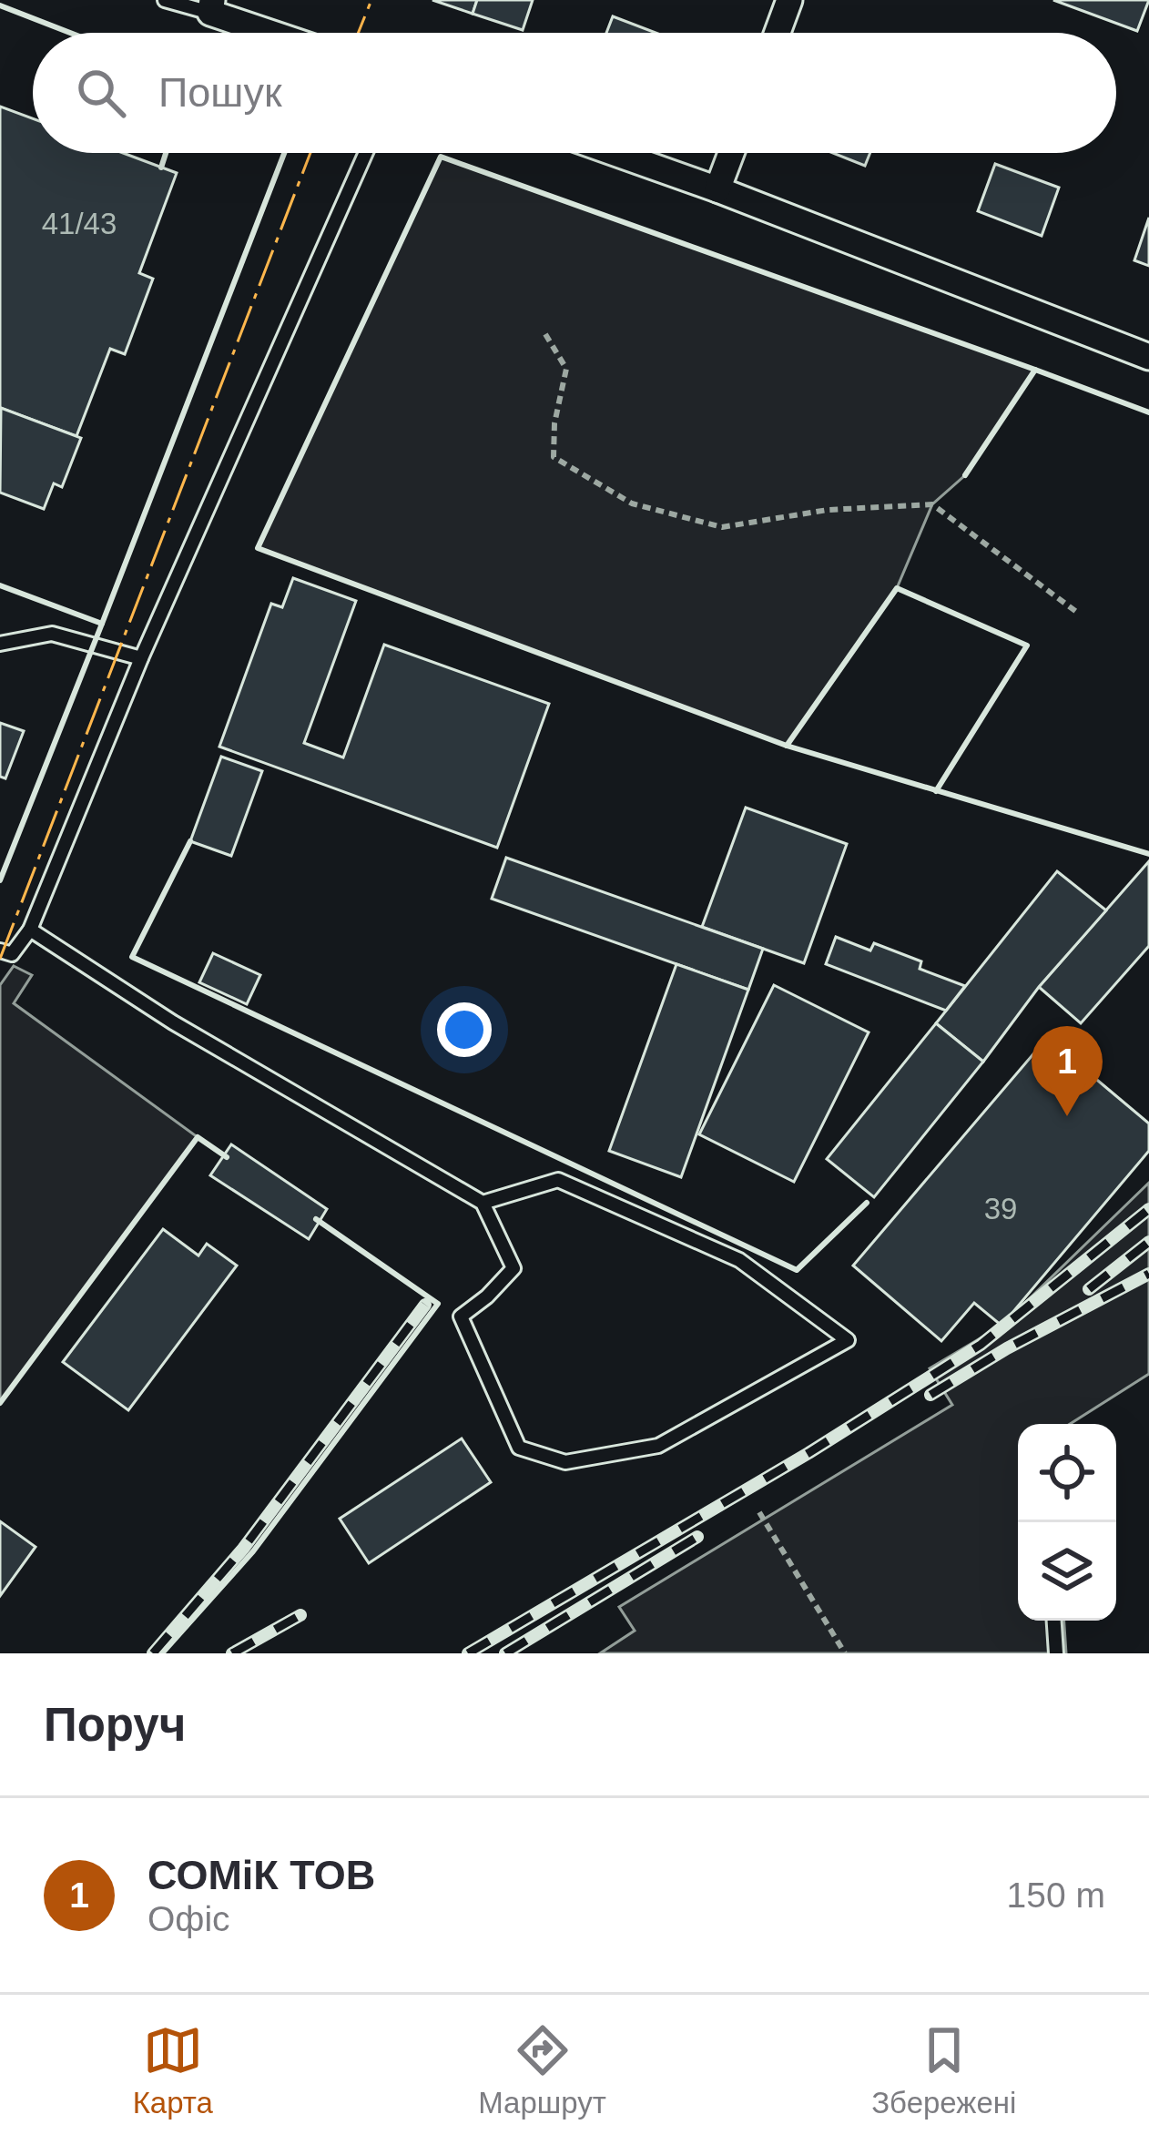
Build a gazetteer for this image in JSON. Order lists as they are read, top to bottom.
{
  "house_numbers": ["41/43", "39"],
  "page": {
    "search": "Пошук",
    "pins": "1",
    "heading": "Поруч",
    "list": [
      {
        "mark": "1",
        "name": "СОМіК ТОВ",
        "note": "Офіс",
        "value": "150 m"
      }
    ],
    "nav": ["Карта", "Маршрут", "Збережені"]
  }
}
